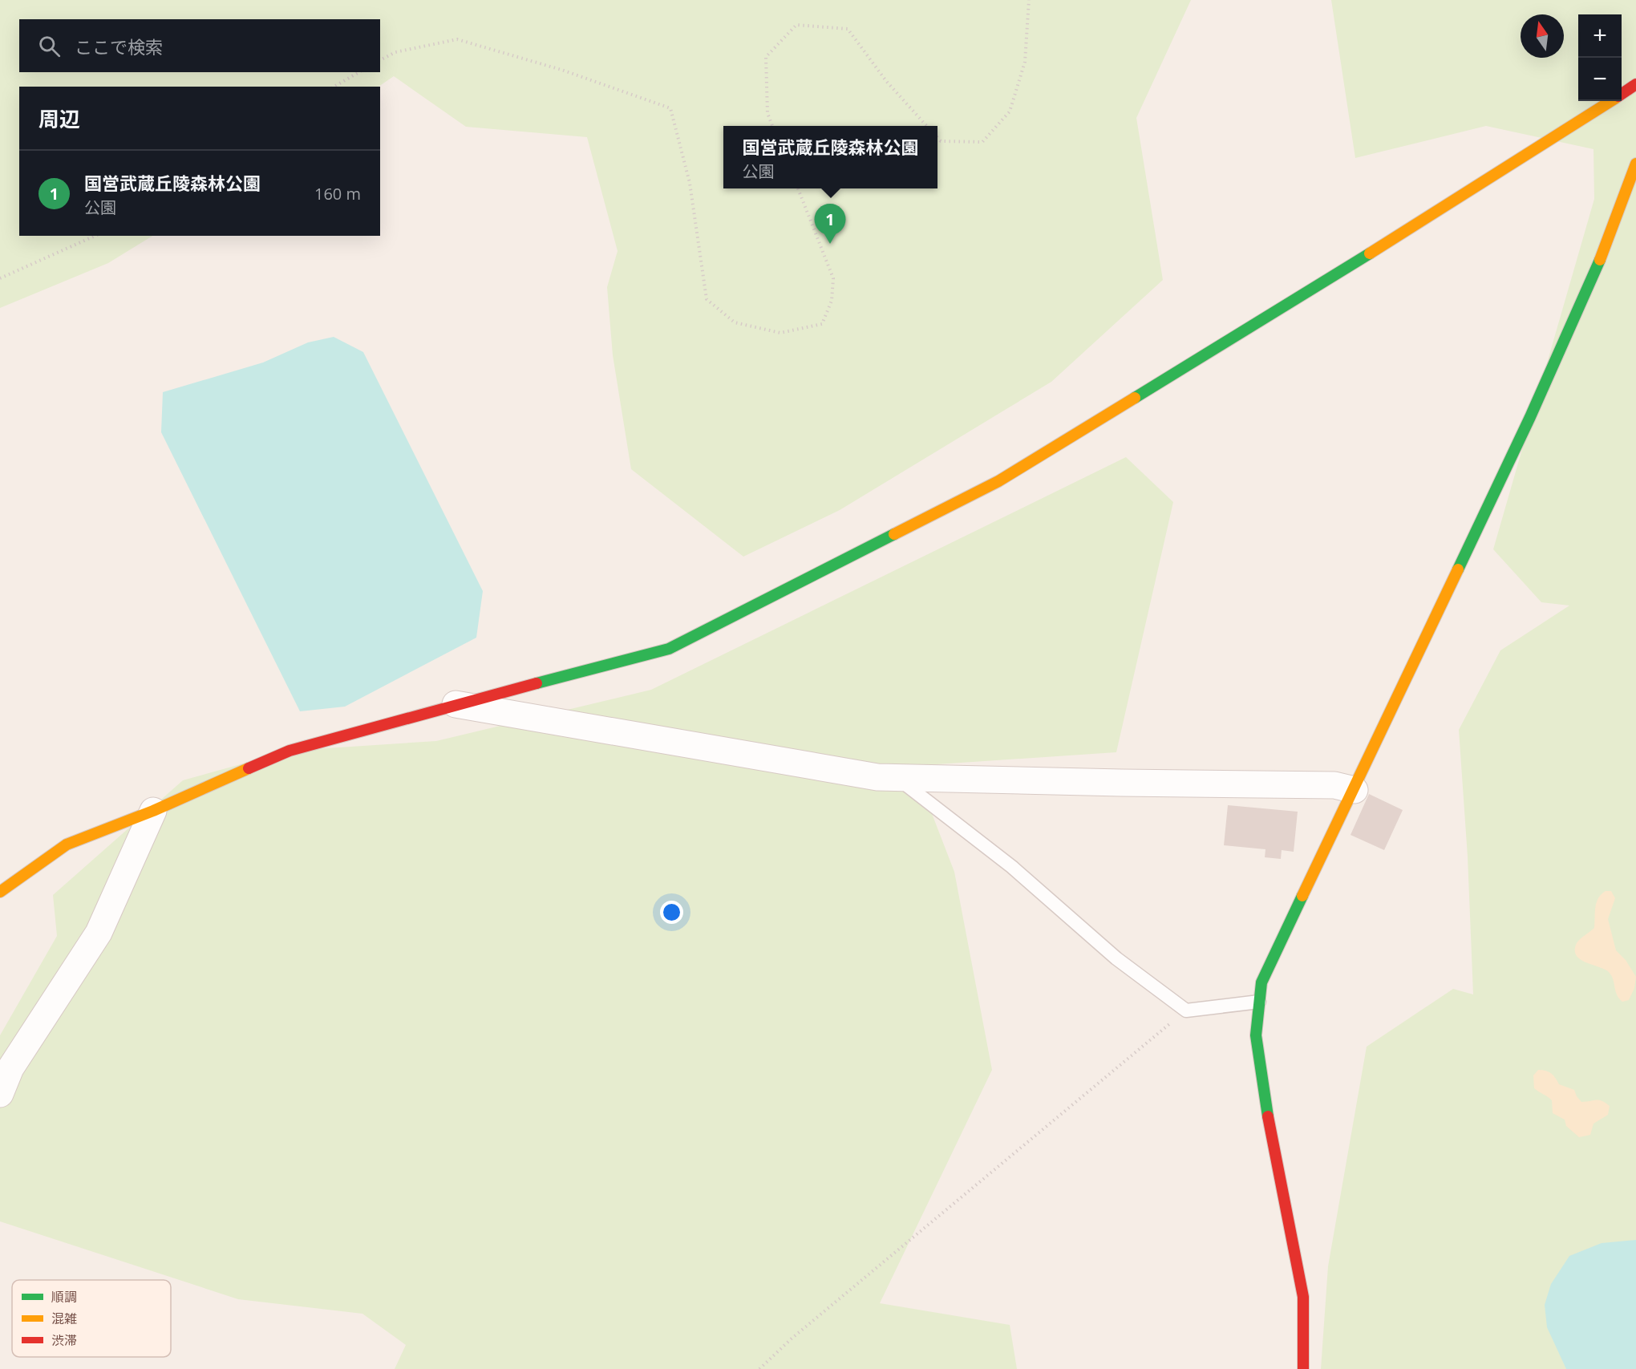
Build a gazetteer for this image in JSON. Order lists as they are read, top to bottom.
{
  "legend": ["順調", "混雑", "渋滞"],
  "north": "top",
  "page": {
    "map_buttons": ["+", "−"],
    "search": "ここで検索",
    "heading": "周辺",
    "popup": ["国営武蔵丘陵森林公園", "公園"],
    "list": [
      {
        "mark": "1",
        "name": "国営武蔵丘陵森林公園",
        "note": "公園",
        "value": "160 m"
      }
    ],
    "pins": "1"
  }
}
